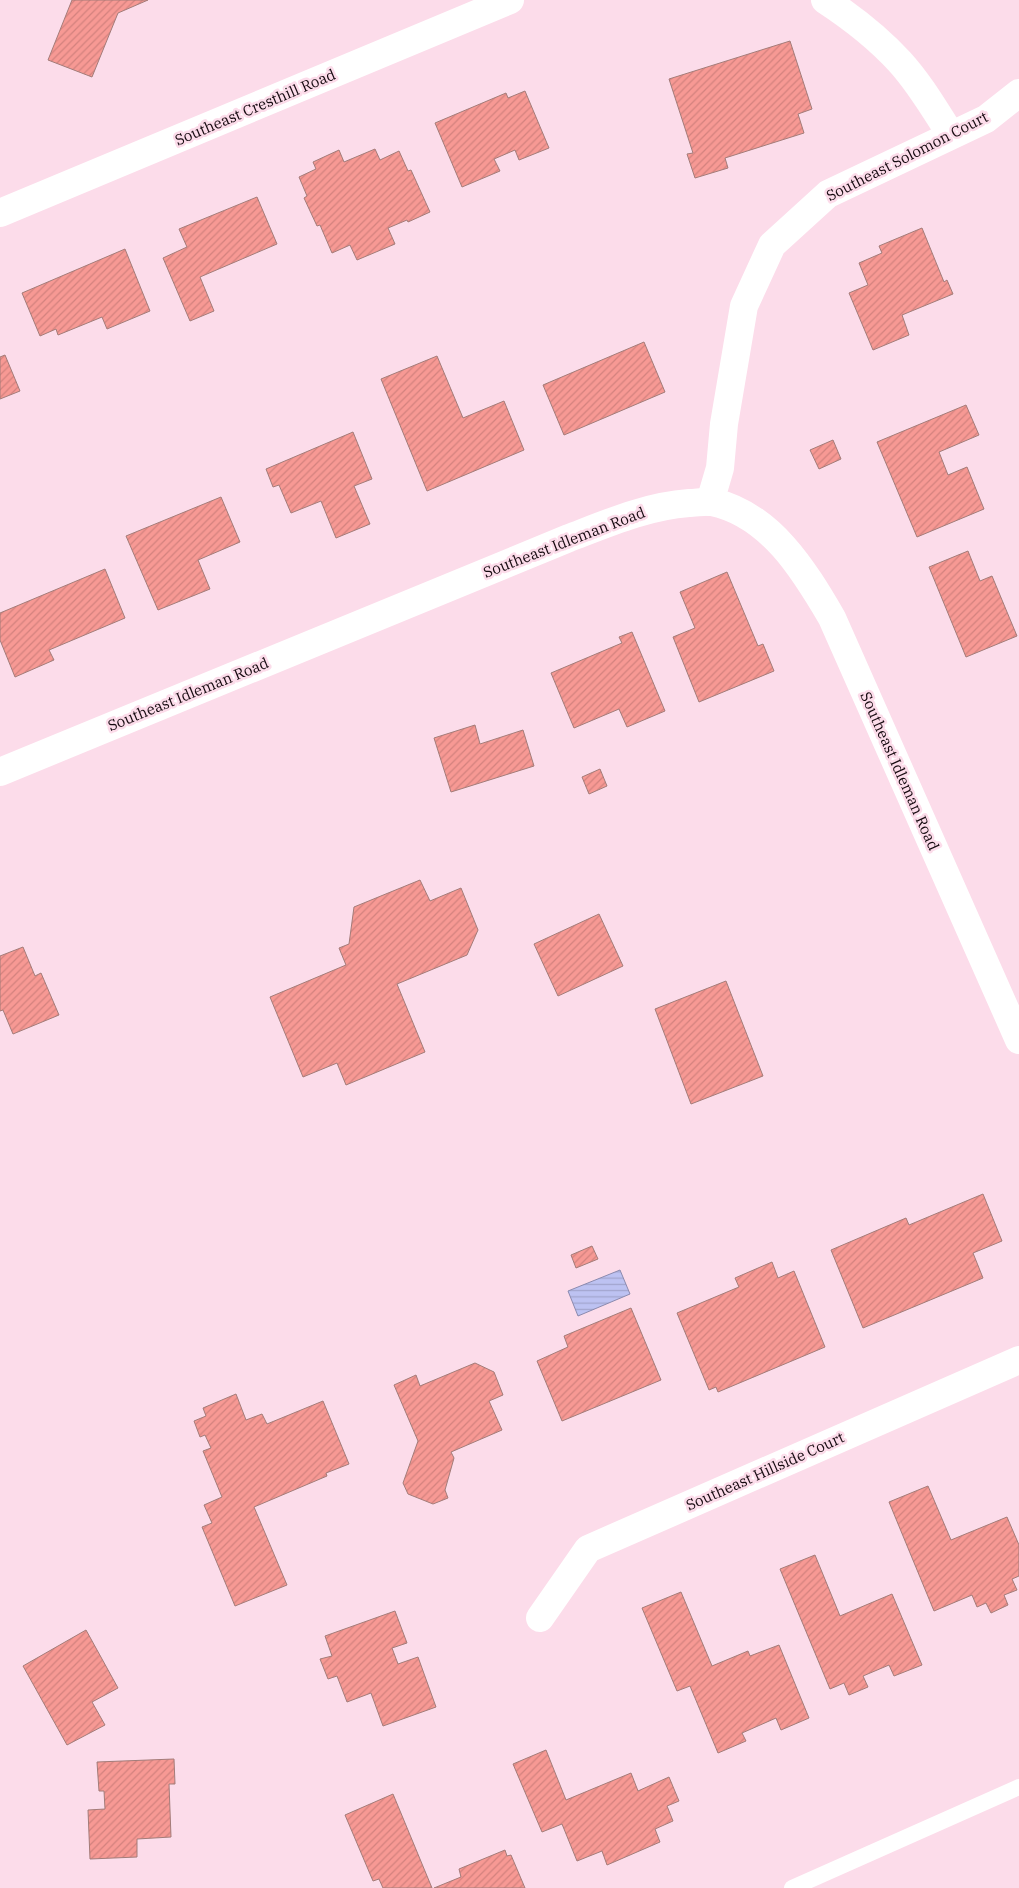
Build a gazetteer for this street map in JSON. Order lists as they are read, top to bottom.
{
  "streets": {
    "street": [
      "Southeast Cresthill Road",
      "Southeast Solomon Court",
      "Southeast Idleman Road",
      "Southeast Hillside Court"
    ]
  },
  "crossings": [
    ["Southeast Solomon Court", "Southeast Idleman Road"]
  ]
}
